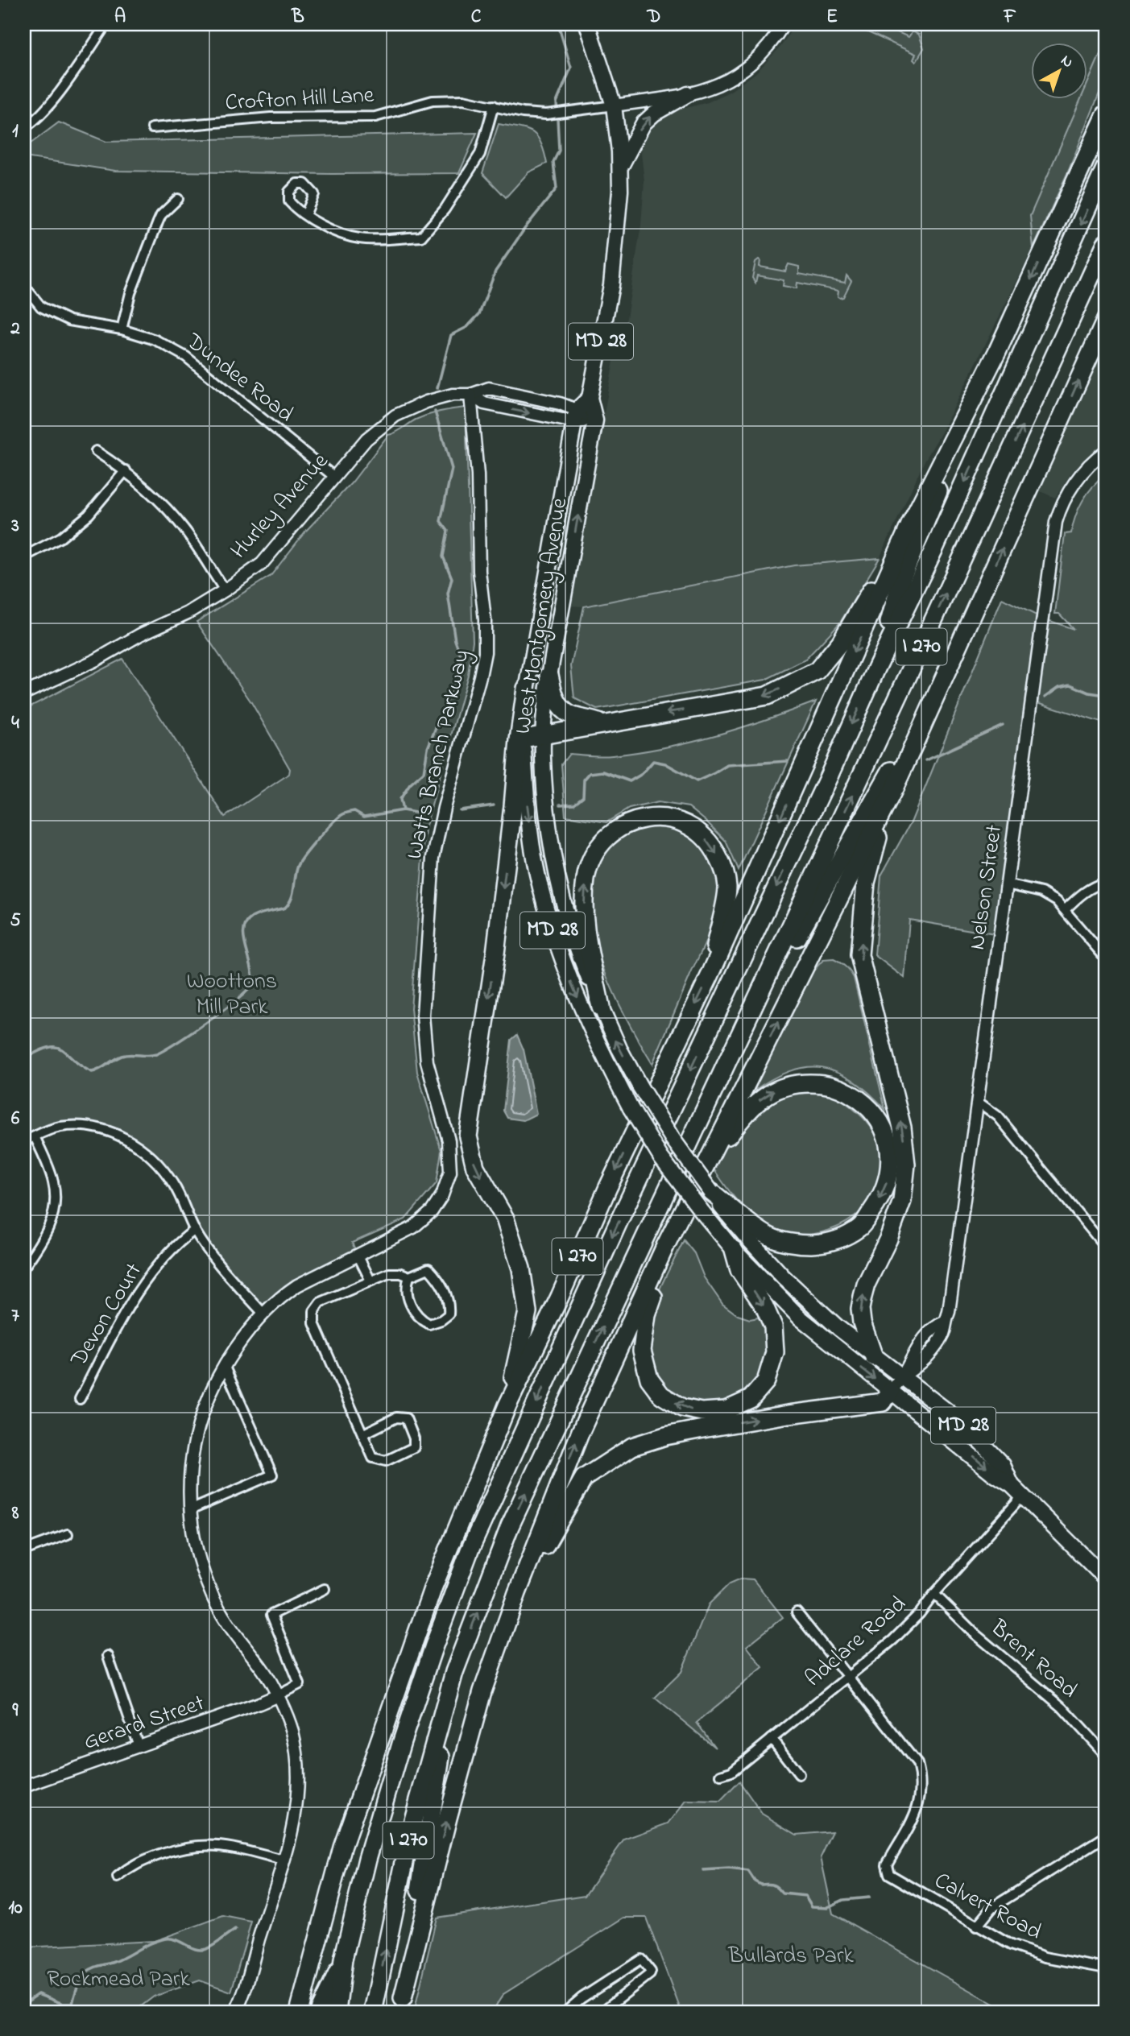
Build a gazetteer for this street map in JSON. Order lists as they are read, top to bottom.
{
  "streets": {
    "highway": ["I 270"],
    "main road": ["MD 28", "West Montgomery Avenue"],
    "street": [
      "Crofton Hill Lane",
      "Dundee Road",
      "Hurley Avenue",
      "Watts Branch Parkway",
      "Nelson Street",
      "Devon Court",
      "Adclare Road",
      "Brent Road",
      "Gerard Street",
      "Calvert Road"
    ]
  },
  "crossings": [
    ["Crofton Hill Lane", "West Montgomery Avenue"],
    ["MD 28", "West Montgomery Avenue"],
    ["Dundee Road", "Hurley Avenue"],
    ["Hurley Avenue", "West Montgomery Avenue"],
    ["Hurley Avenue", "Watts Branch Parkway"],
    ["West Montgomery Avenue", "Nelson Street"],
    ["West Montgomery Avenue", "Adclare Road"],
    ["Watts Branch Parkway", "Gerard Street"],
    ["Adclare Road", "Brent Road"],
    ["Adclare Road", "Calvert Road"]
  ],
  "parks": ["Woottons Mill Park", "Bullards Park", "Rockmead Park"],
  "north": "top right",
  "grid": {
    "columns": [
      "A",
      "B",
      "C",
      "D",
      "E",
      "F"
    ],
    "rows": [
      "1",
      "2",
      "3",
      "4",
      "5",
      "6",
      "7",
      "8",
      "9",
      "10"
    ]
  }
}
